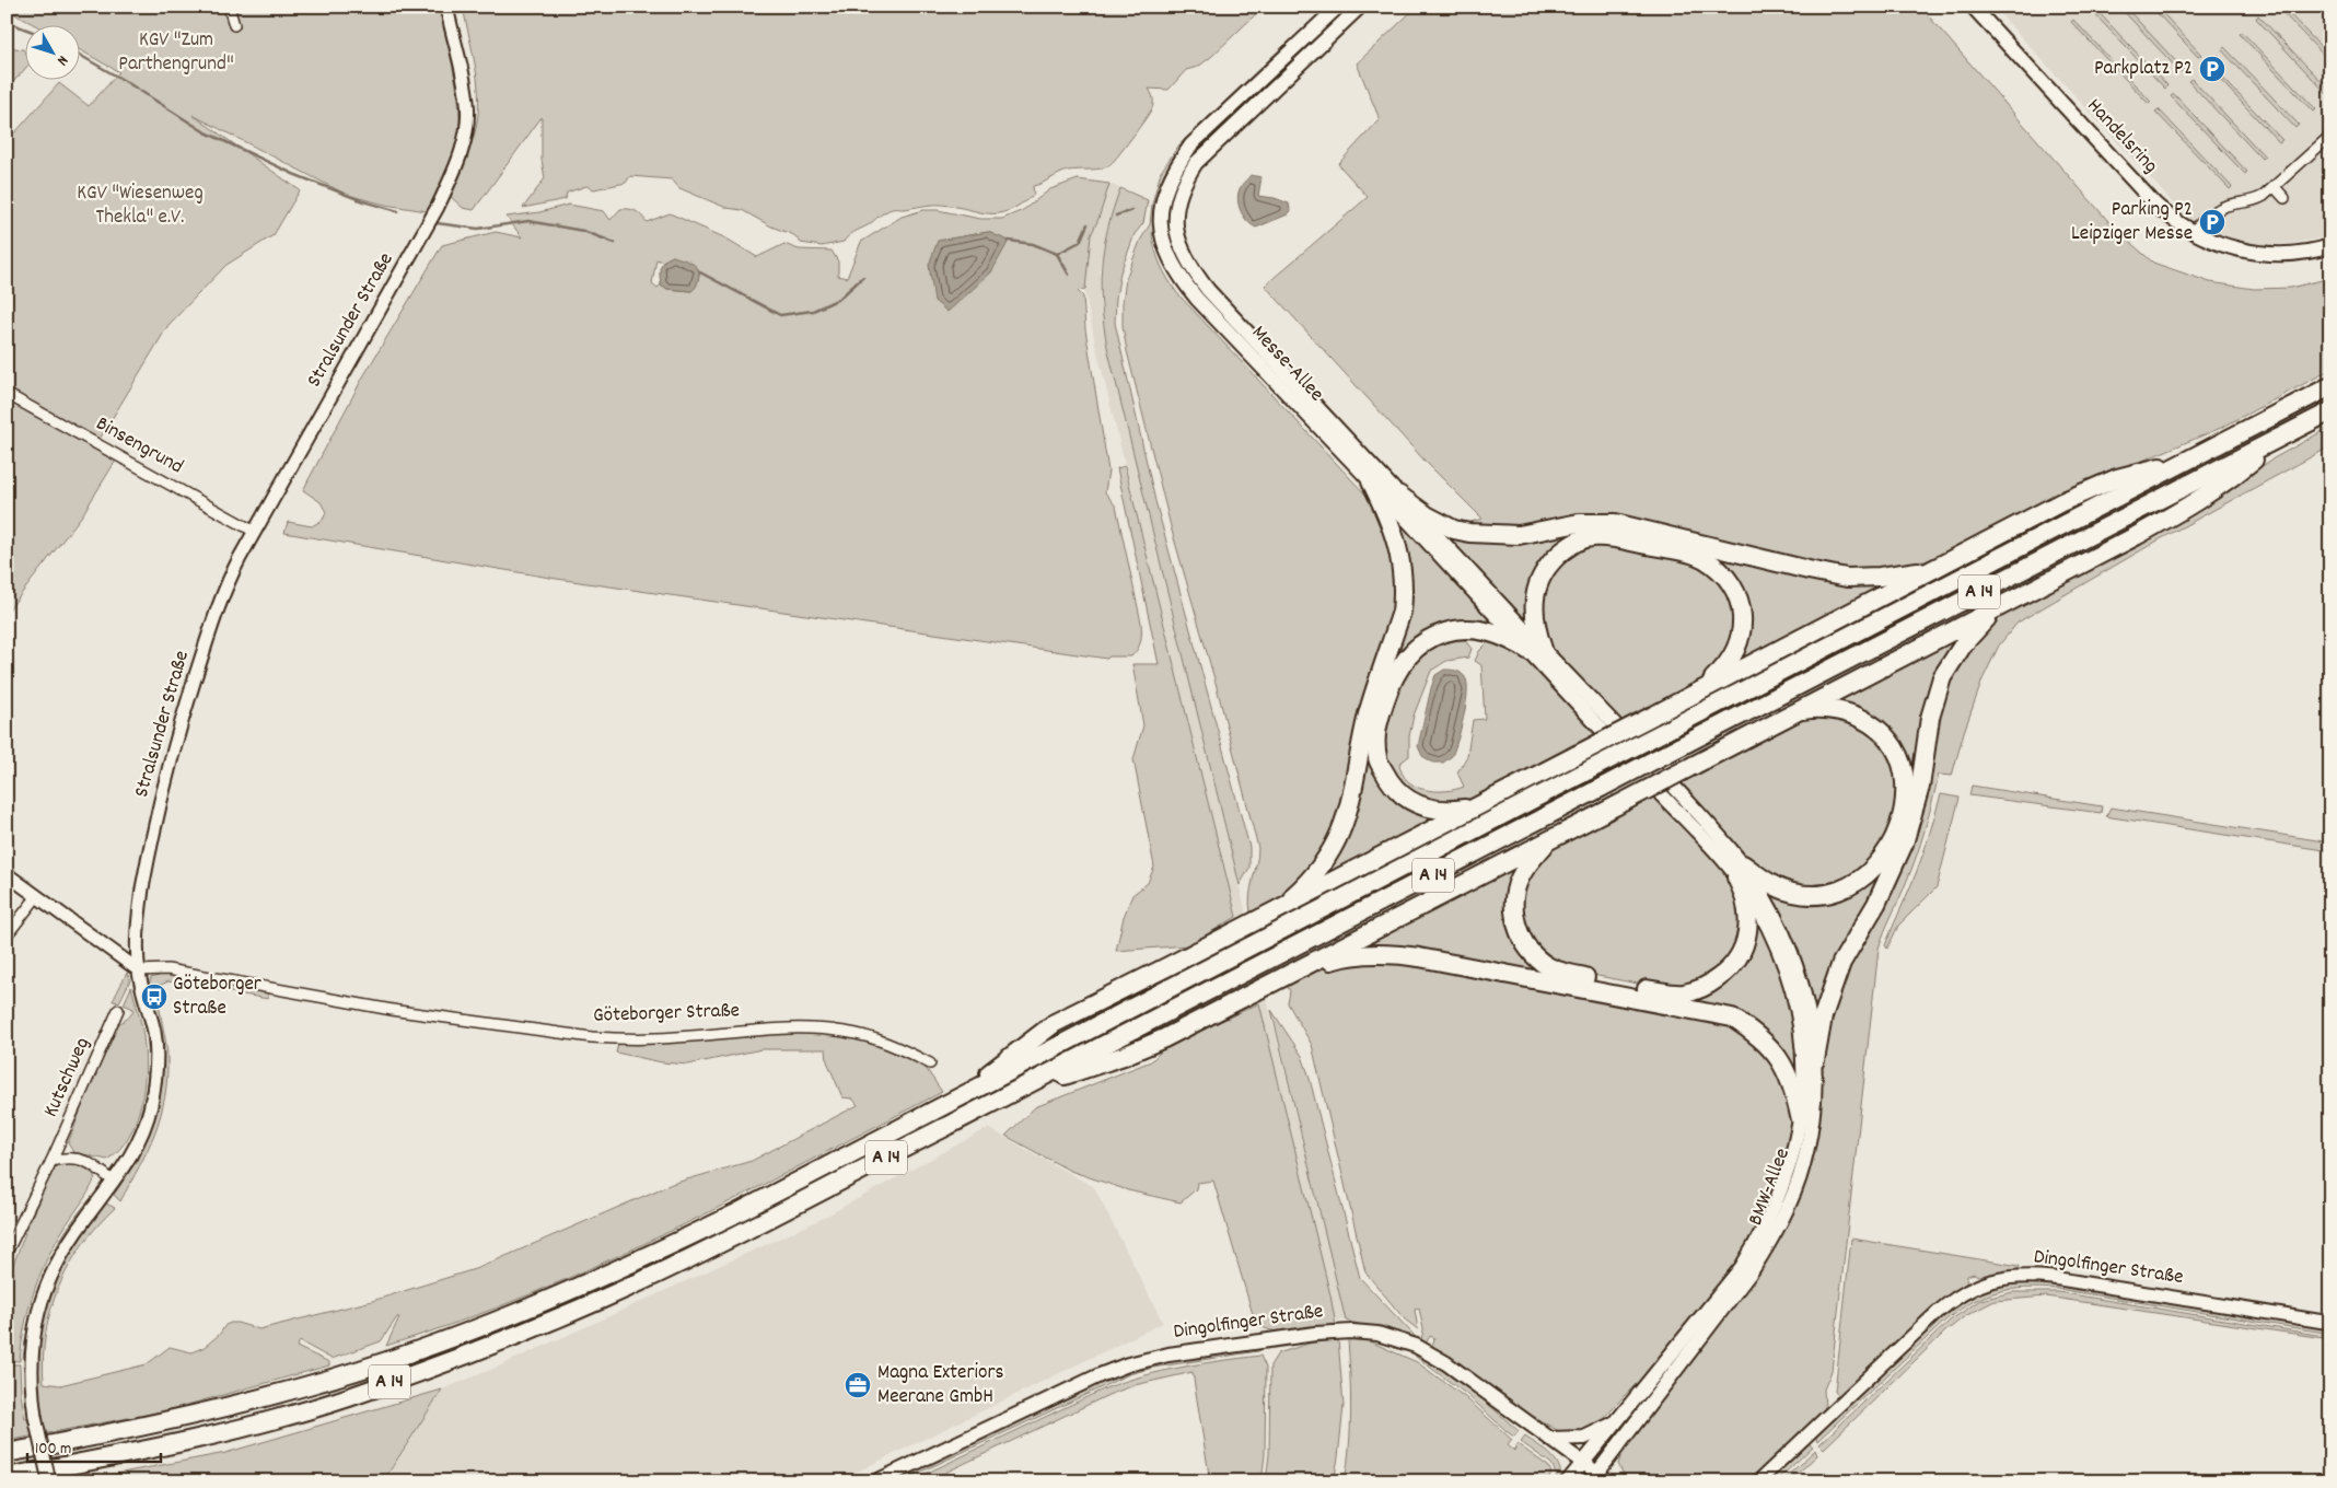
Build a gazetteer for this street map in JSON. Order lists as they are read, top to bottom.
{
  "streets": {
    "highway": ["A 14"],
    "main road": [
      "Handelsring",
      "Messe-Allee",
      "BMW-Allee",
      "Dingolfinger Straße"
    ],
    "street": [
      "Stralsunder Straße",
      "Binsengrund",
      "Göteborger Straße",
      "Kutschweg"
    ]
  },
  "crossings": [
    ["Stralsunder Straße", "Binsengrund"],
    ["Stralsunder Straße", "Göteborger Straße"],
    ["BMW-Allee", "Dingolfinger Straße"]
  ],
  "parks": ["KGV \"Zum Parthengrund\"", "KGV \"Wiesenweg Thekla\" e.V."],
  "places": {
    "parking": ["Parkplatz P2", "Parking P2 Leipziger Messe"],
    "bus stop": ["Göteborger Straße"],
    "office": ["Magna Exteriors Meerane GmbH"]
  },
  "scale_bar": "100 m",
  "north": "bottom right"
}
